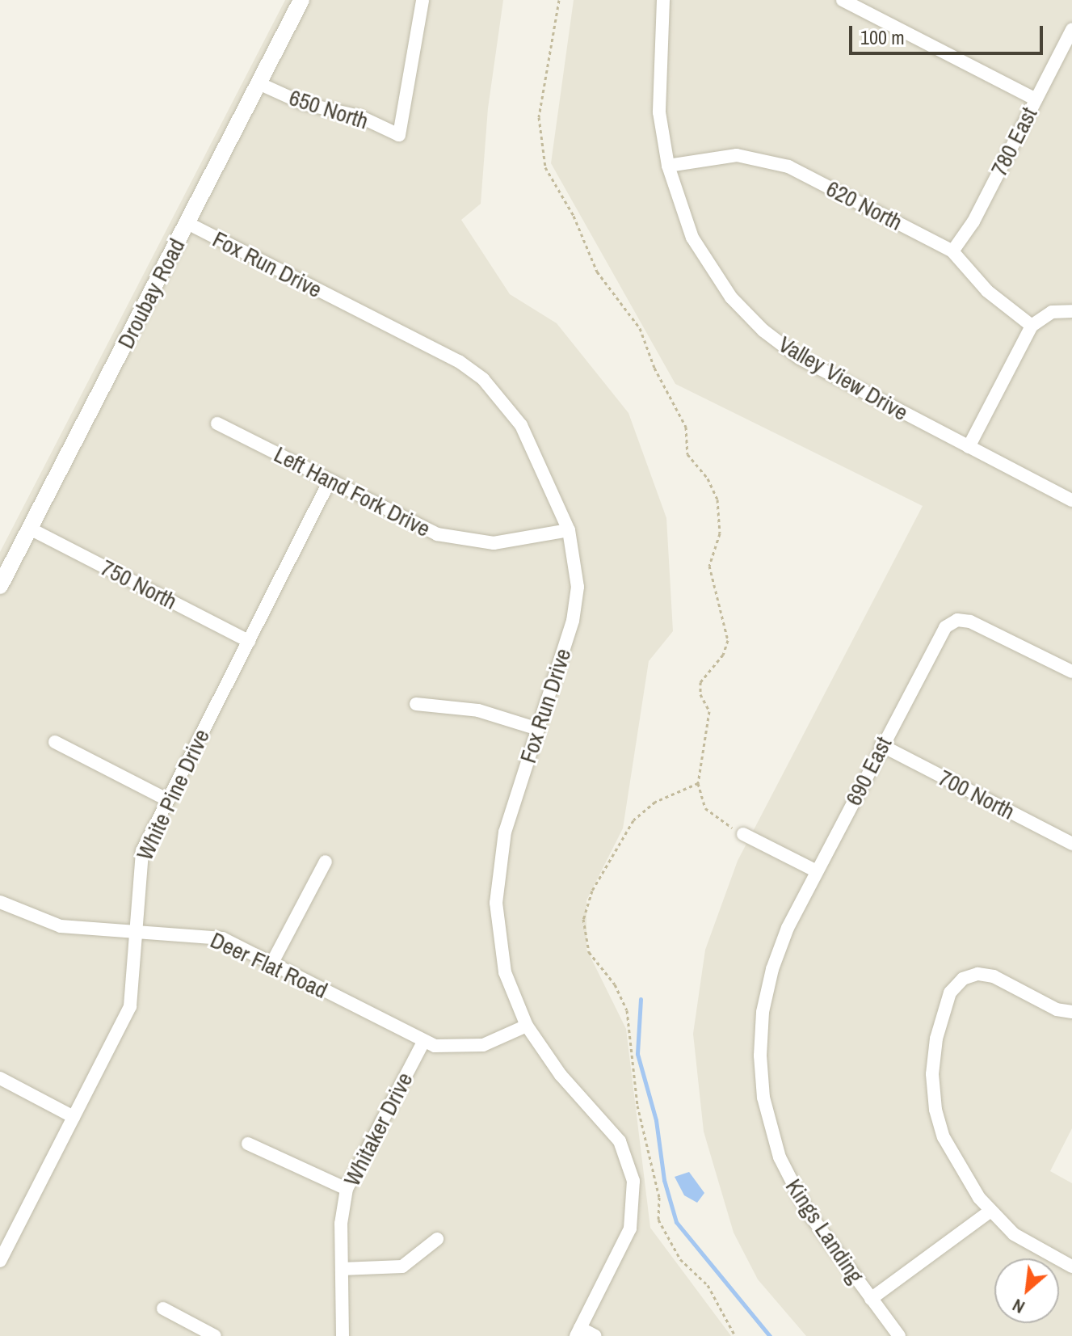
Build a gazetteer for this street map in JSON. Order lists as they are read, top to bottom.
{
  "streets": {
    "street": [
      "650 North",
      "780 East",
      "620 North",
      "Fox Run Drive",
      "Droubay Road",
      "Valley View Drive",
      "Left Hand Fork Drive",
      "750 North",
      "690 East",
      "White Pine Drive",
      "700 North",
      "Deer Flat Road",
      "Whitaker Drive",
      "Kings Landing"
    ]
  },
  "crossings": [
    ["650 North", "Droubay Road"],
    ["780 East", "620 North"],
    ["620 North", "Valley View Drive"],
    ["Fox Run Drive", "Droubay Road"],
    ["Fox Run Drive", "Left Hand Fork Drive"],
    ["Fox Run Drive", "Deer Flat Road"],
    ["Droubay Road", "750 North"],
    ["Left Hand Fork Drive", "White Pine Drive"],
    ["750 North", "White Pine Drive"],
    ["690 East", "700 North"],
    ["690 East", "Kings Landing"],
    ["White Pine Drive", "Deer Flat Road"],
    ["Deer Flat Road", "Whitaker Drive"]
  ],
  "scale_bar": "100 m",
  "north": "bottom left"
}
